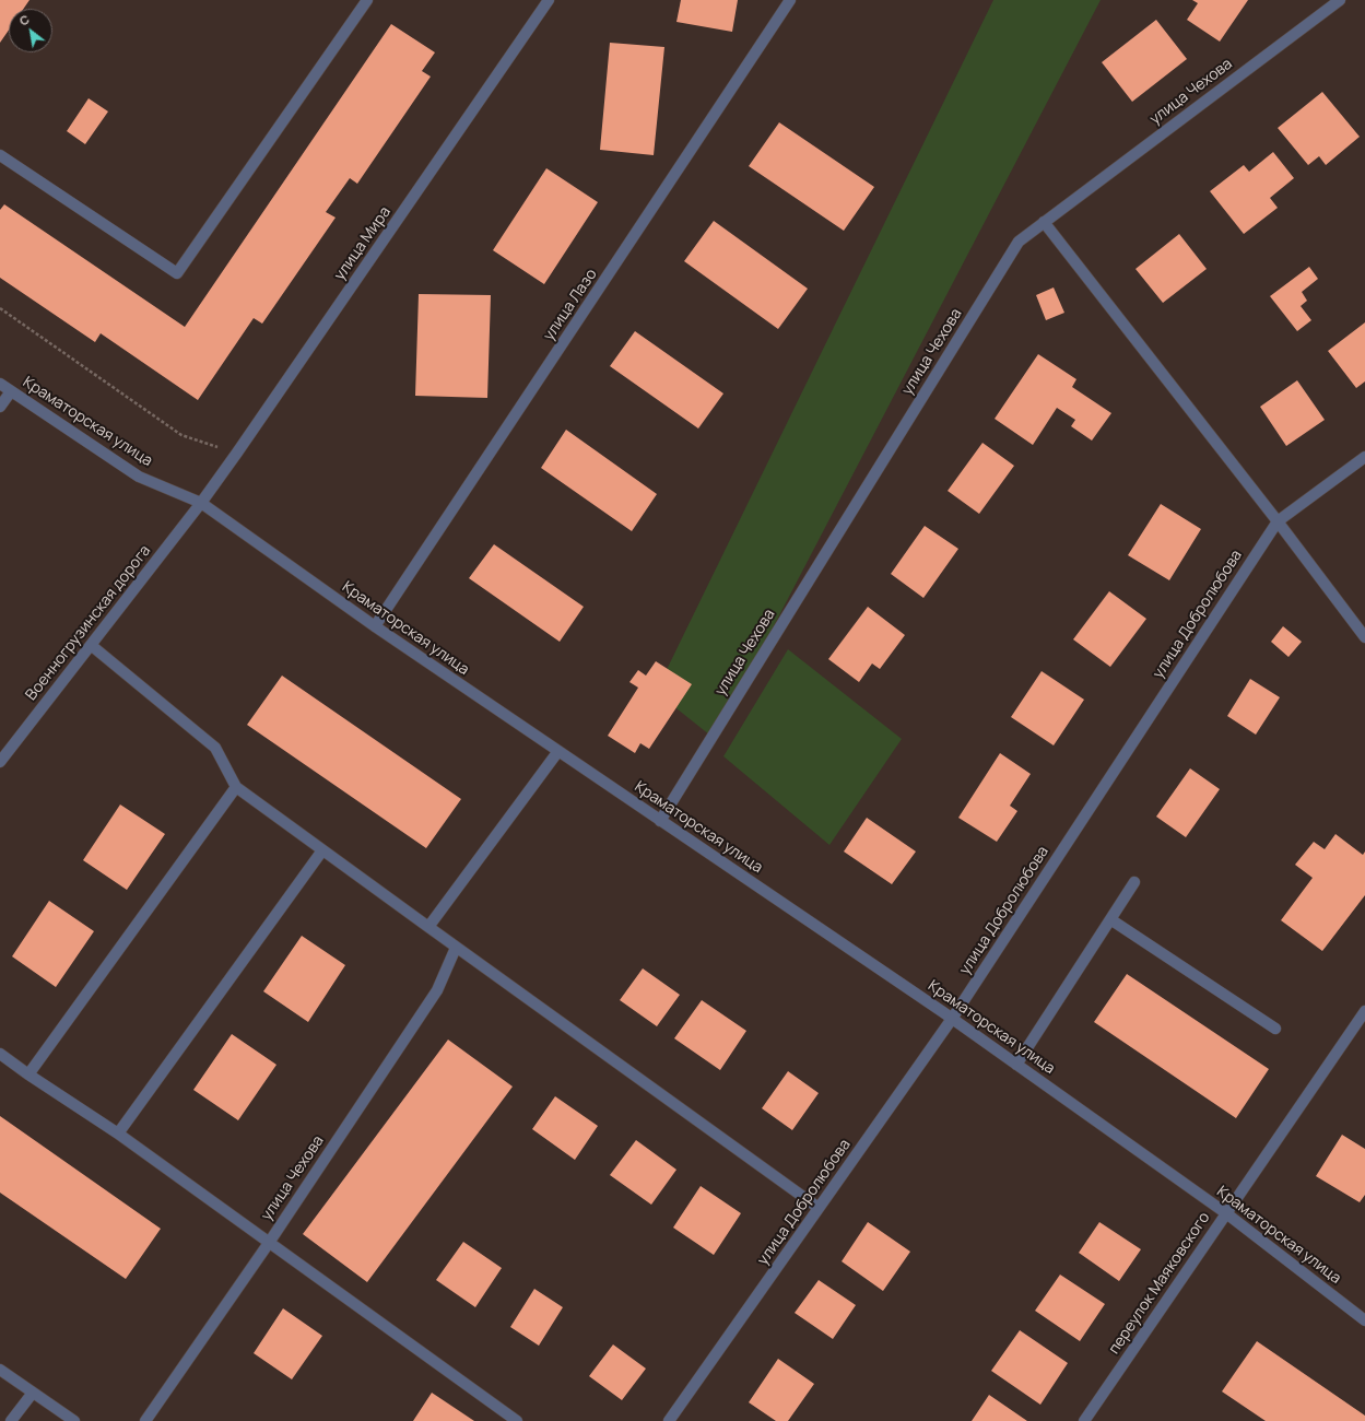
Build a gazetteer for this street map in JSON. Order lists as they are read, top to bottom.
{
  "streets": {
    "street": [
      "улица Чехова",
      "улица Мира",
      "улица Лазо",
      "Краматорская улица",
      "улица Добролюбова",
      "Военногрузинская дорога",
      "переулок Маяковского"
    ]
  },
  "crossings": [
    ["улица Чехова", "Краматорская улица"],
    ["улица Мира", "Краматорская улица"],
    ["улица Мира", "Военногрузинская дорога"],
    ["улица Лазо", "Краматорская улица"],
    ["Краматорская улица", "улица Добролюбова"],
    ["Краматорская улица", "Военногрузинская дорога"],
    ["Краматорская улица", "переулок Маяковского"]
  ],
  "north": "top left"
}
